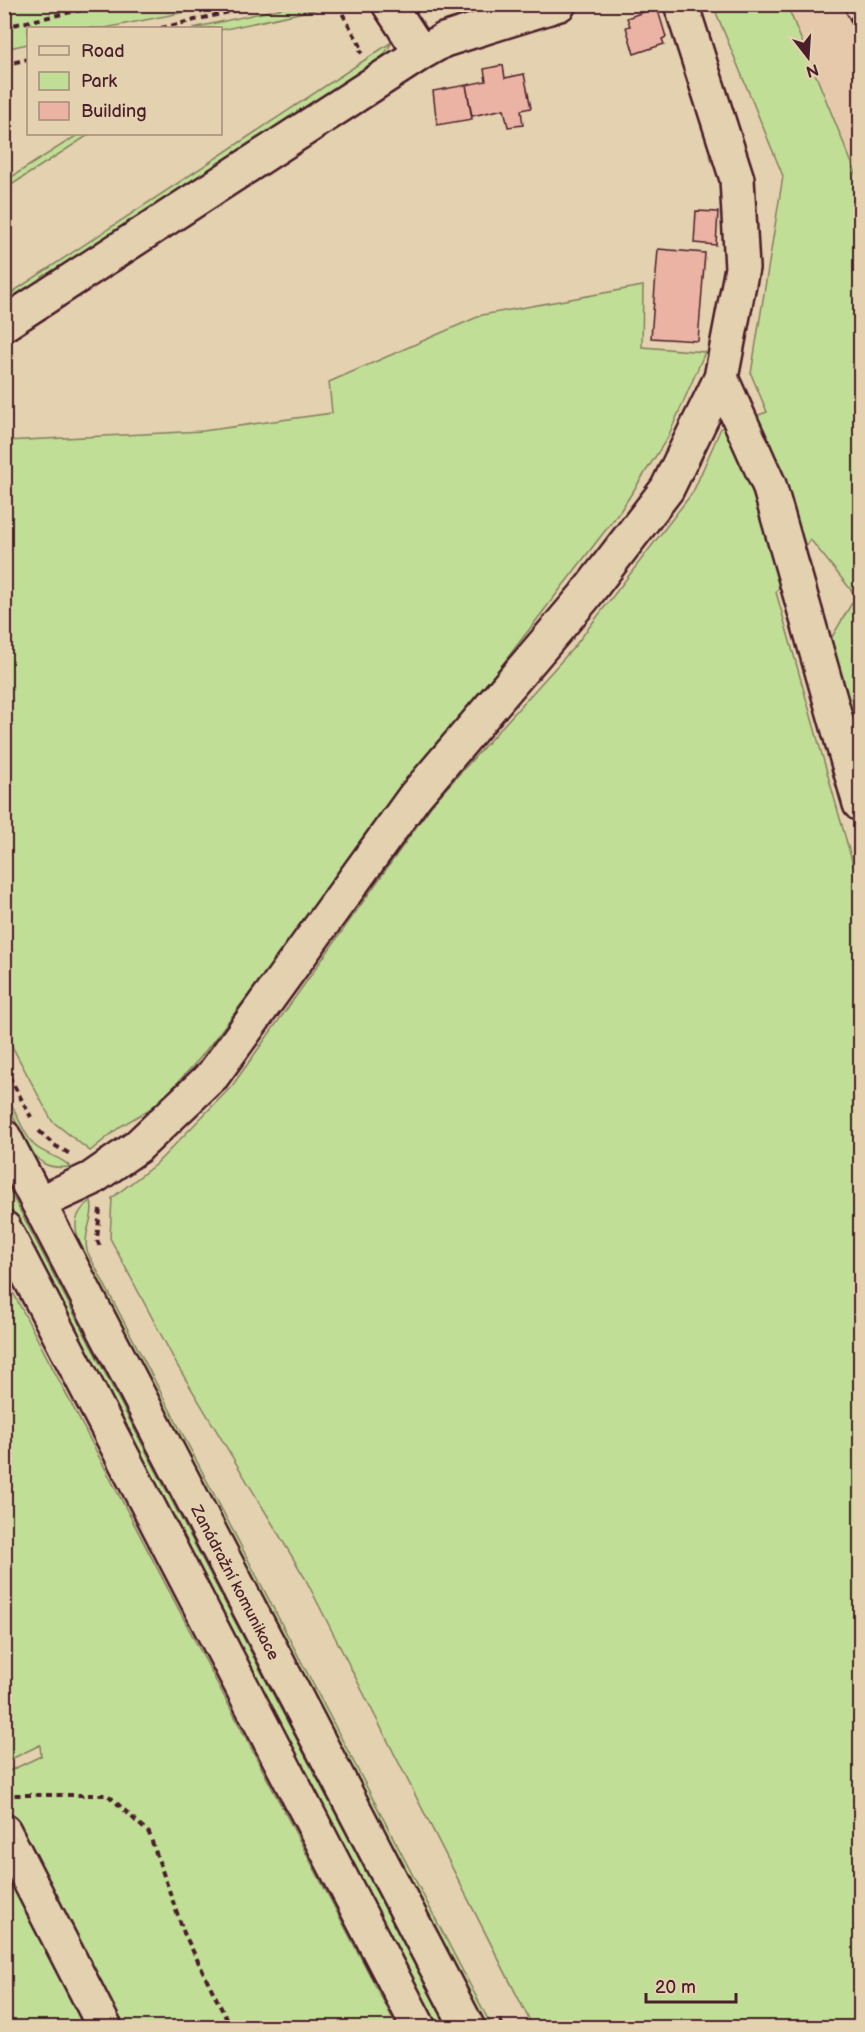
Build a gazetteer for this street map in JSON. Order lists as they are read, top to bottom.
{
  "streets": {
    "street": ["Zanádražní komunikace"]
  },
  "legend": ["Road", "Park", "Building"],
  "scale_bar": "20 m",
  "north": "bottom"
}
